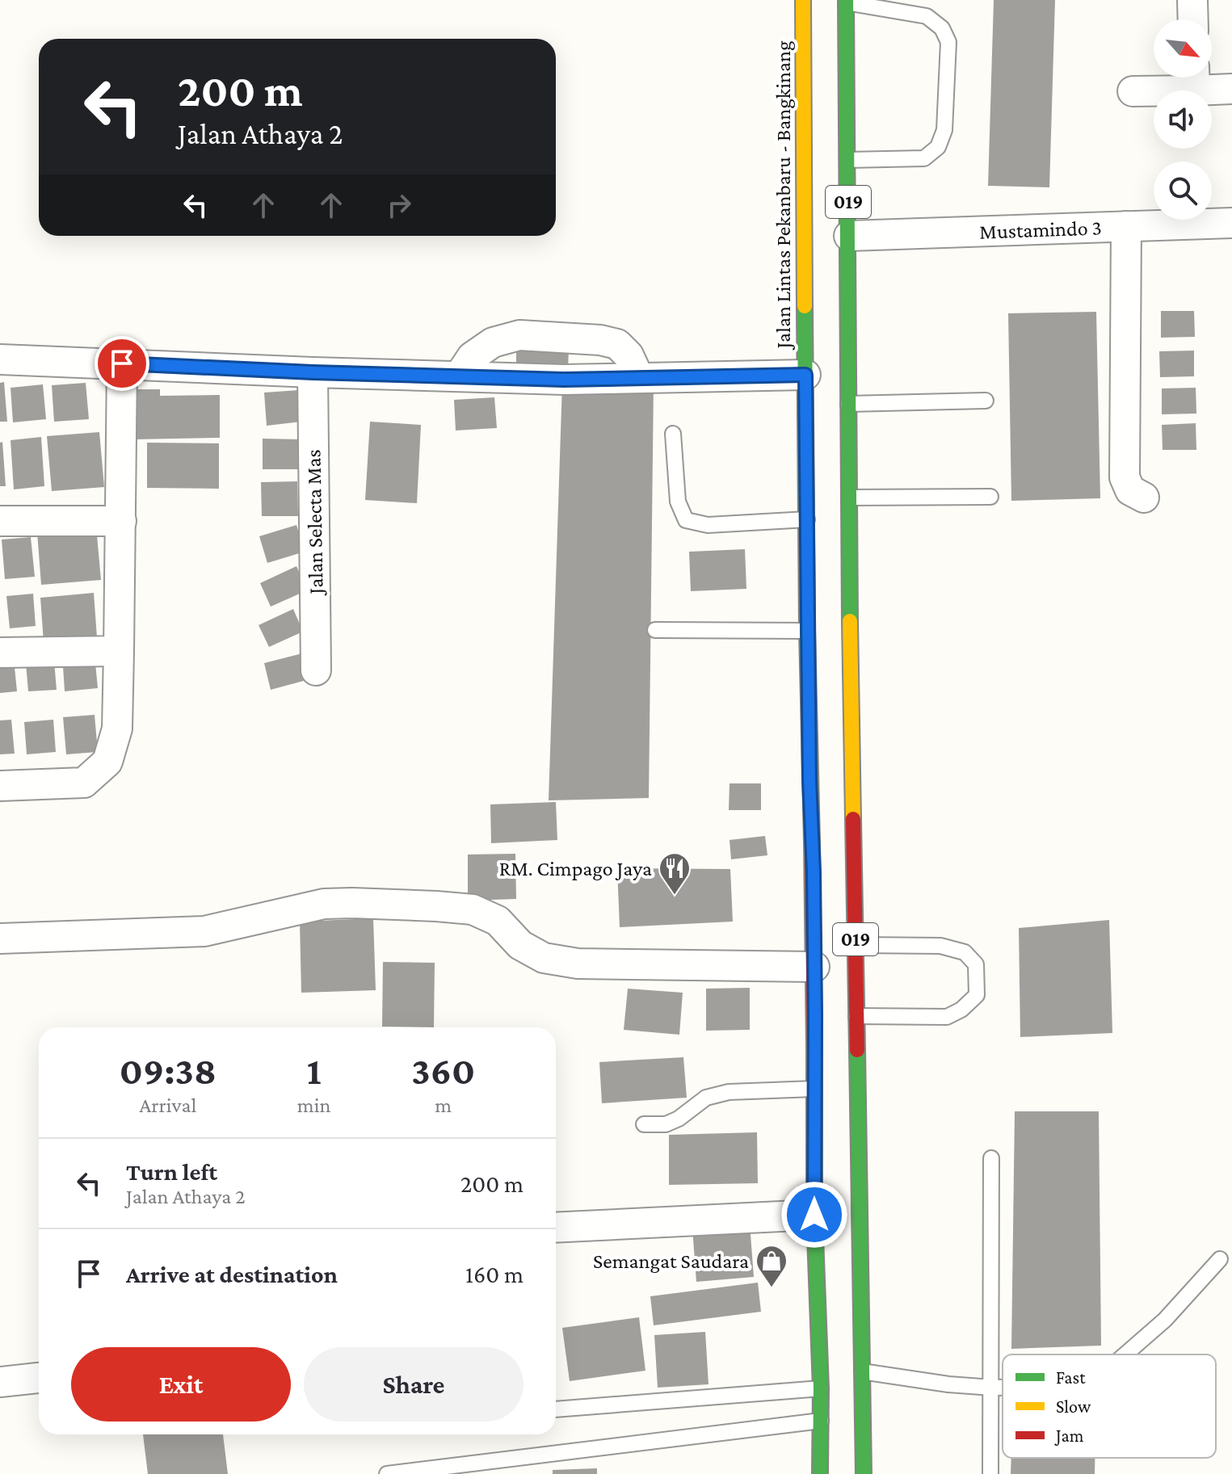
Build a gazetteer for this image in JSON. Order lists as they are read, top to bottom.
{
  "streets": {
    "highway": ["Jalan Lintas Pekanbaru - Bangkinang", "019"],
    "street": ["Mustamindo 3", "Jalan Selecta Mas"]
  },
  "crossings": [
    ["019", "Mustamindo 3"]
  ],
  "places": {
    "restaurant": ["RM. Cimpago Jaya"],
    "shop": ["Semangat Saudara"]
  },
  "legend": ["Fast", "Slow", "Jam"],
  "north": "bottom right",
  "page": {
    "turn": ["200 m", "Jalan Athaya 2"],
    "eta": [
      "09:38",
      "Arrival",
      "1",
      "min",
      "360",
      "m"
    ],
    "list": [
      {
        "name": "Turn left",
        "note": "Jalan Athaya 2",
        "value": "200 m"
      },
      {
        "name": "Arrive at destination",
        "value": "160 m"
      }
    ],
    "buttons": ["Exit", "Share"]
  }
}
